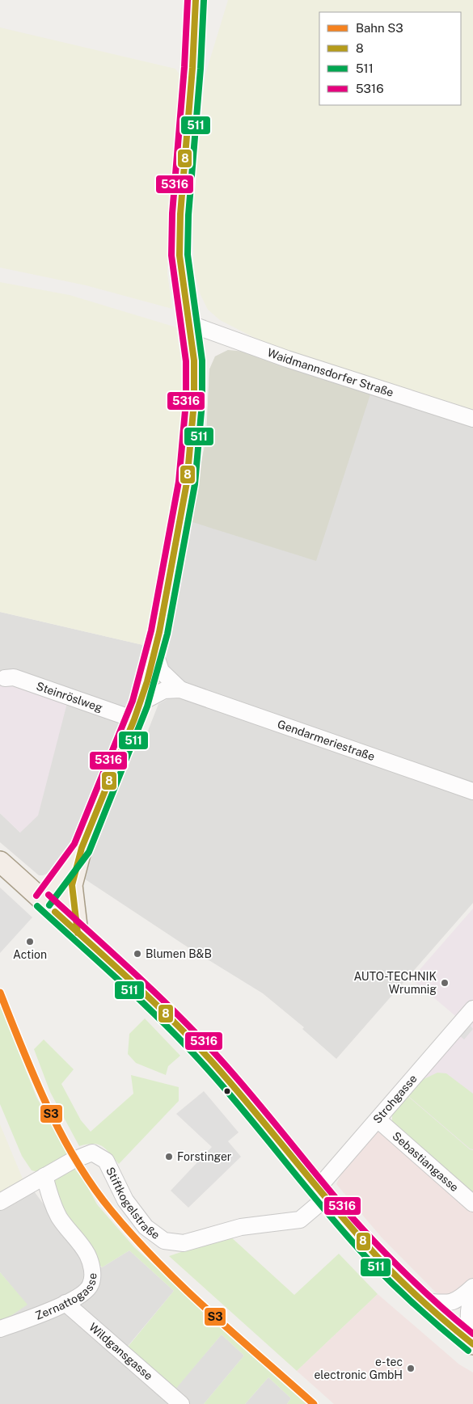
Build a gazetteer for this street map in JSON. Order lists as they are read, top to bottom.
{
  "streets": {
    "street": [
      "Waidmannsdorfer Straße",
      "Steinröslweg",
      "Gendarmeriestraße",
      "Strohgasse",
      "Sebastiangasse",
      "Stiftkogelstraße",
      "Zernattogasse",
      "Wildgansgasse"
    ]
  },
  "crossings": [
    ["Strohgasse", "Sebastiangasse"],
    ["Strohgasse", "Stiftkogelstraße"],
    ["Stiftkogelstraße", "Zernattogasse"],
    ["Zernattogasse", "Wildgansgasse"]
  ],
  "places": [
    "Action",
    "Blumen B&B",
    "AUTO-TECHNIK Wrumnig",
    "Forstinger",
    "e-tec electronic GmbH"
  ],
  "lines": [
    "transit line 8",
    "transit line 511",
    "transit line 5316",
    "rail line S3"
  ],
  "legend": [
    "Bahn S3",
    "8",
    "511",
    "5316"
  ]
}
